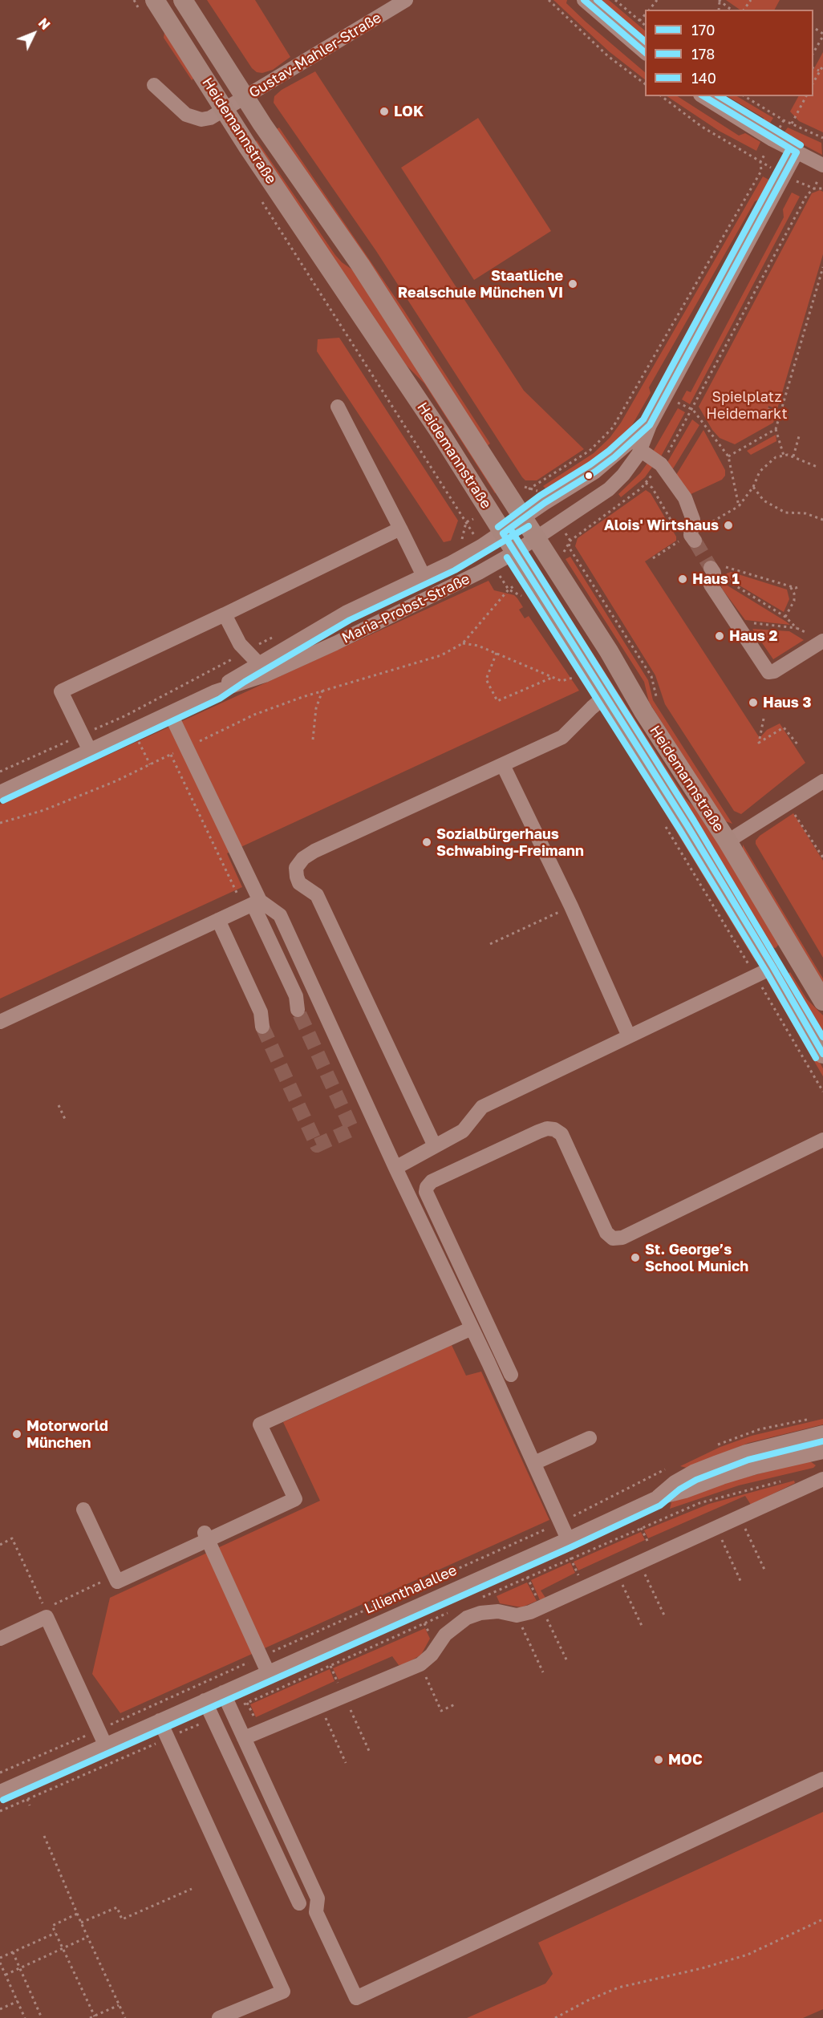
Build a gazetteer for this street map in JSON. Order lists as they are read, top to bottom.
{
  "streets": {
    "main road": ["Heidemannstraße"],
    "street": ["Gustav-Mahler-Straße", "Maria-Probst-Straße", "Lilienthalallee"]
  },
  "crossings": [
    ["Gustav-Mahler-Straße", "Heidemannstraße"],
    ["Heidemannstraße", "Maria-Probst-Straße"]
  ],
  "parks": ["Spielplatz Heidemarkt"],
  "places": [
    "LOK",
    "Staatliche Realschule München VI",
    "Alois' Wirtshaus",
    "Haus 1",
    "Haus 2",
    "Haus 3",
    "Sozialbürgerhaus Schwabing-Freimann",
    "St. George’s School Munich",
    "Motorworld München",
    "MOC"
  ],
  "lines": ["transit line 170", "transit line 140", "transit line 178"],
  "legend": ["170", "178", "140"],
  "north": "top right"
}
